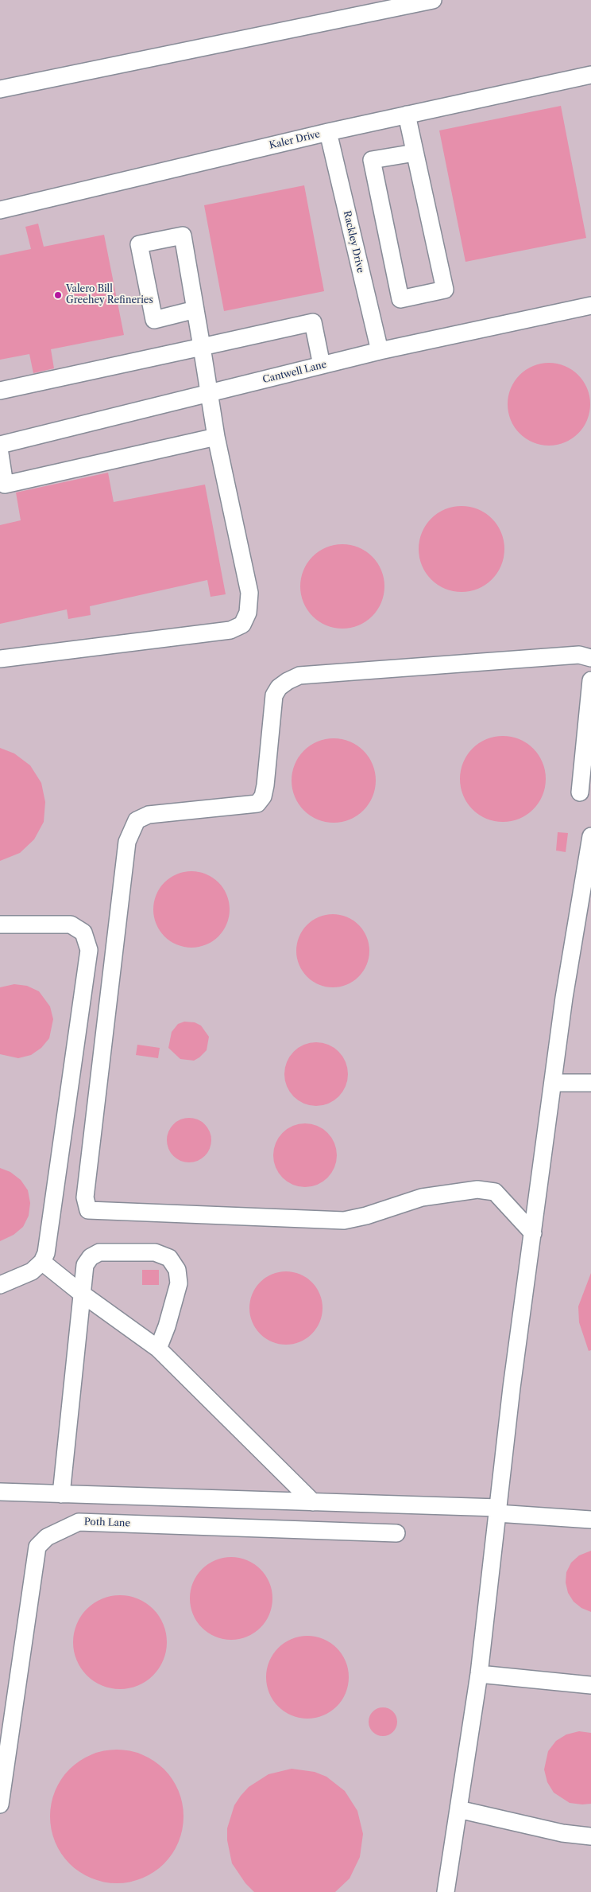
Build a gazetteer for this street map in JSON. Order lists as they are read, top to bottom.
{
  "streets": {
    "street": [
      "Kaler Drive",
      "Rackley Drive",
      "Cantwell Lane",
      "Poth Lane"
    ]
  },
  "crossings": [
    ["Kaler Drive", "Rackley Drive"],
    ["Rackley Drive", "Cantwell Lane"]
  ],
  "places": ["Valero Bill Greehey Refineries"]
}
